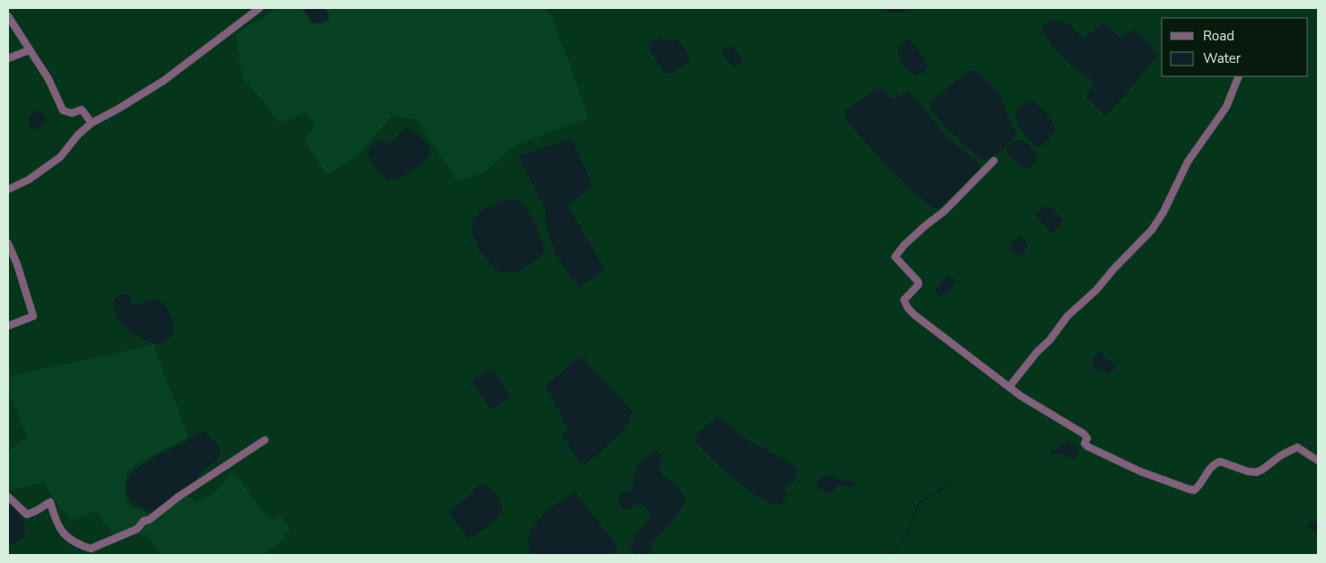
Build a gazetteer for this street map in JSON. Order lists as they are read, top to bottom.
{
  "legend": ["Road", "Water"]
}
